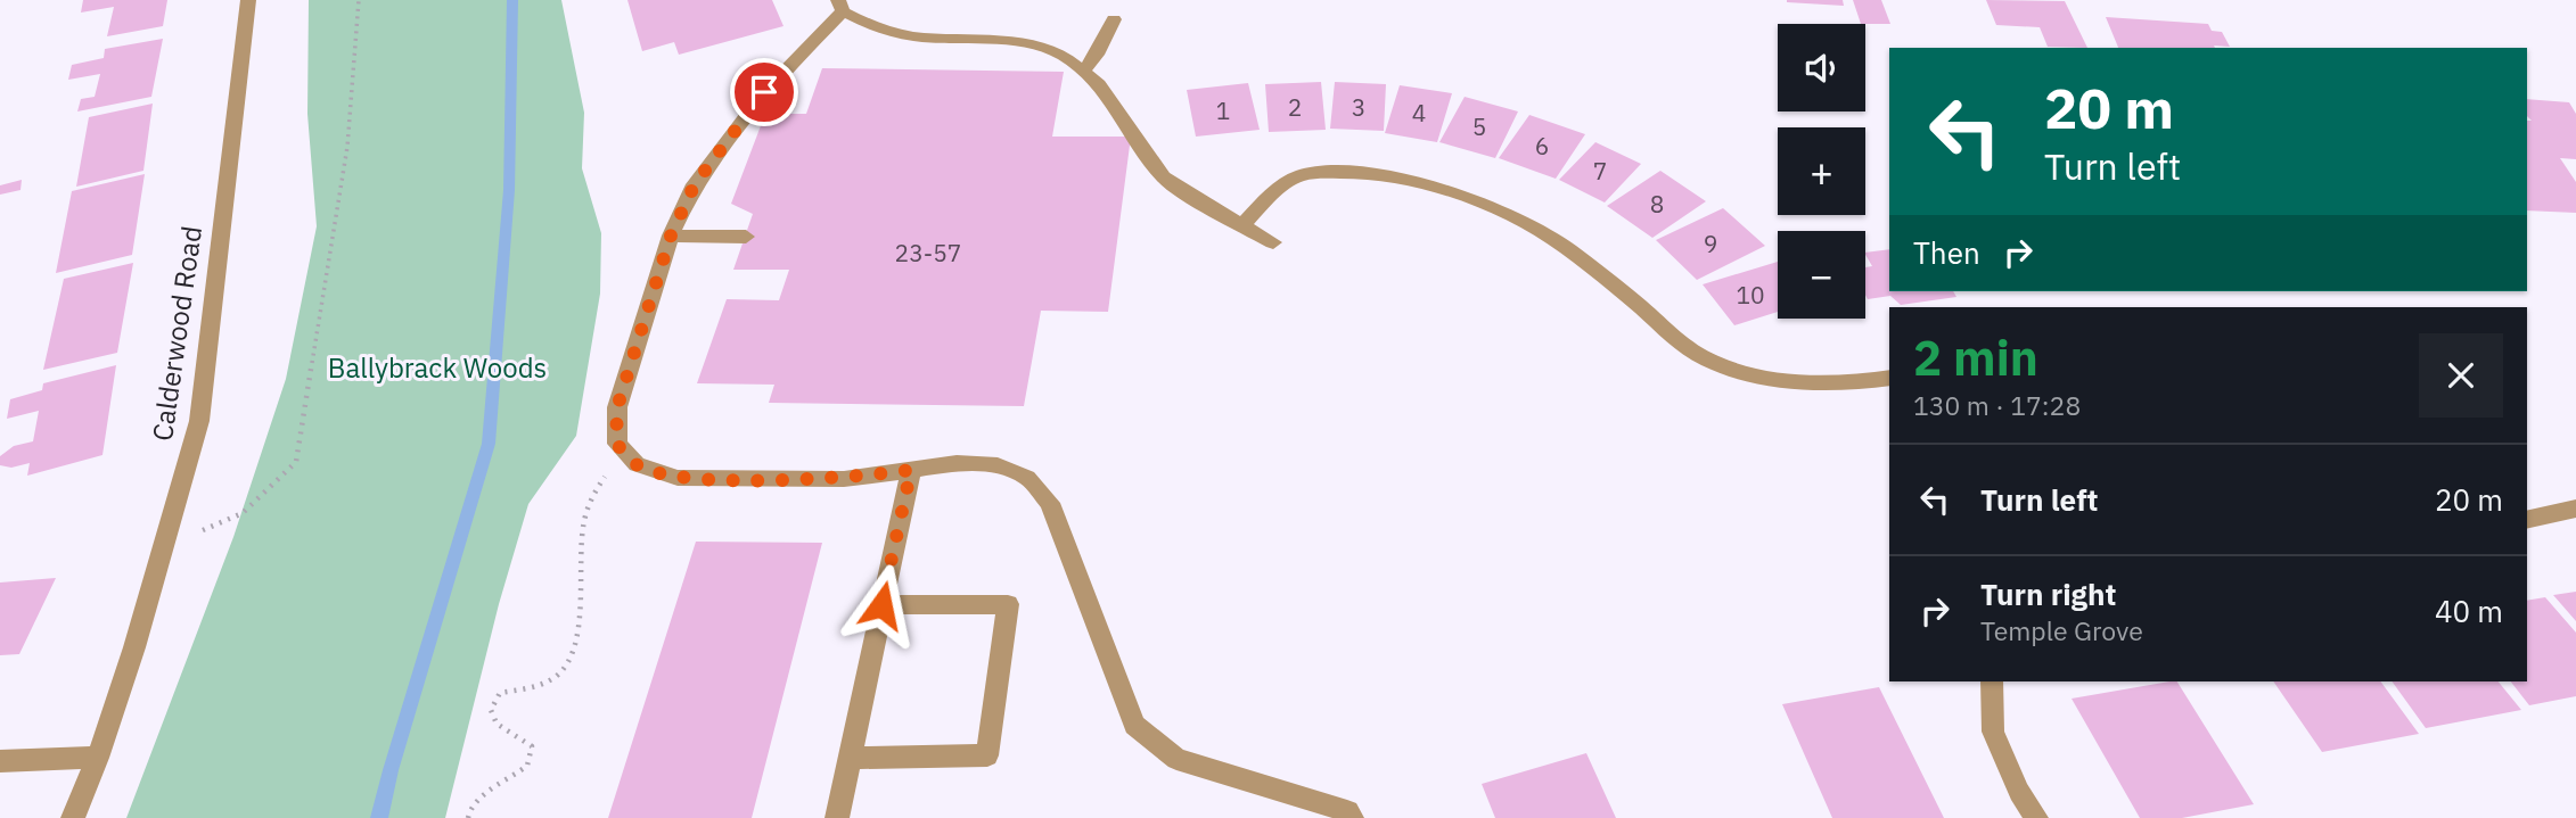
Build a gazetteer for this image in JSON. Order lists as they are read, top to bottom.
{
  "streets": {
    "street": ["Calderwood Road"]
  },
  "parks": ["Ballybrack Woods"],
  "house_numbers": [
    "2",
    "3",
    "1",
    "4",
    "5",
    "6",
    "7",
    "8",
    "9",
    "23-57",
    "10"
  ],
  "page": {
    "map_buttons": ["+", "−"],
    "turn": ["20 m", "Turn left"],
    "then": "Then",
    "heading": ["2 min", "130 m · 17:28"],
    "list": [
      {
        "name": "Turn left",
        "value": "20 m"
      },
      {
        "name": "Turn right",
        "note": "Temple Grove",
        "value": "40 m"
      }
    ]
  }
}
